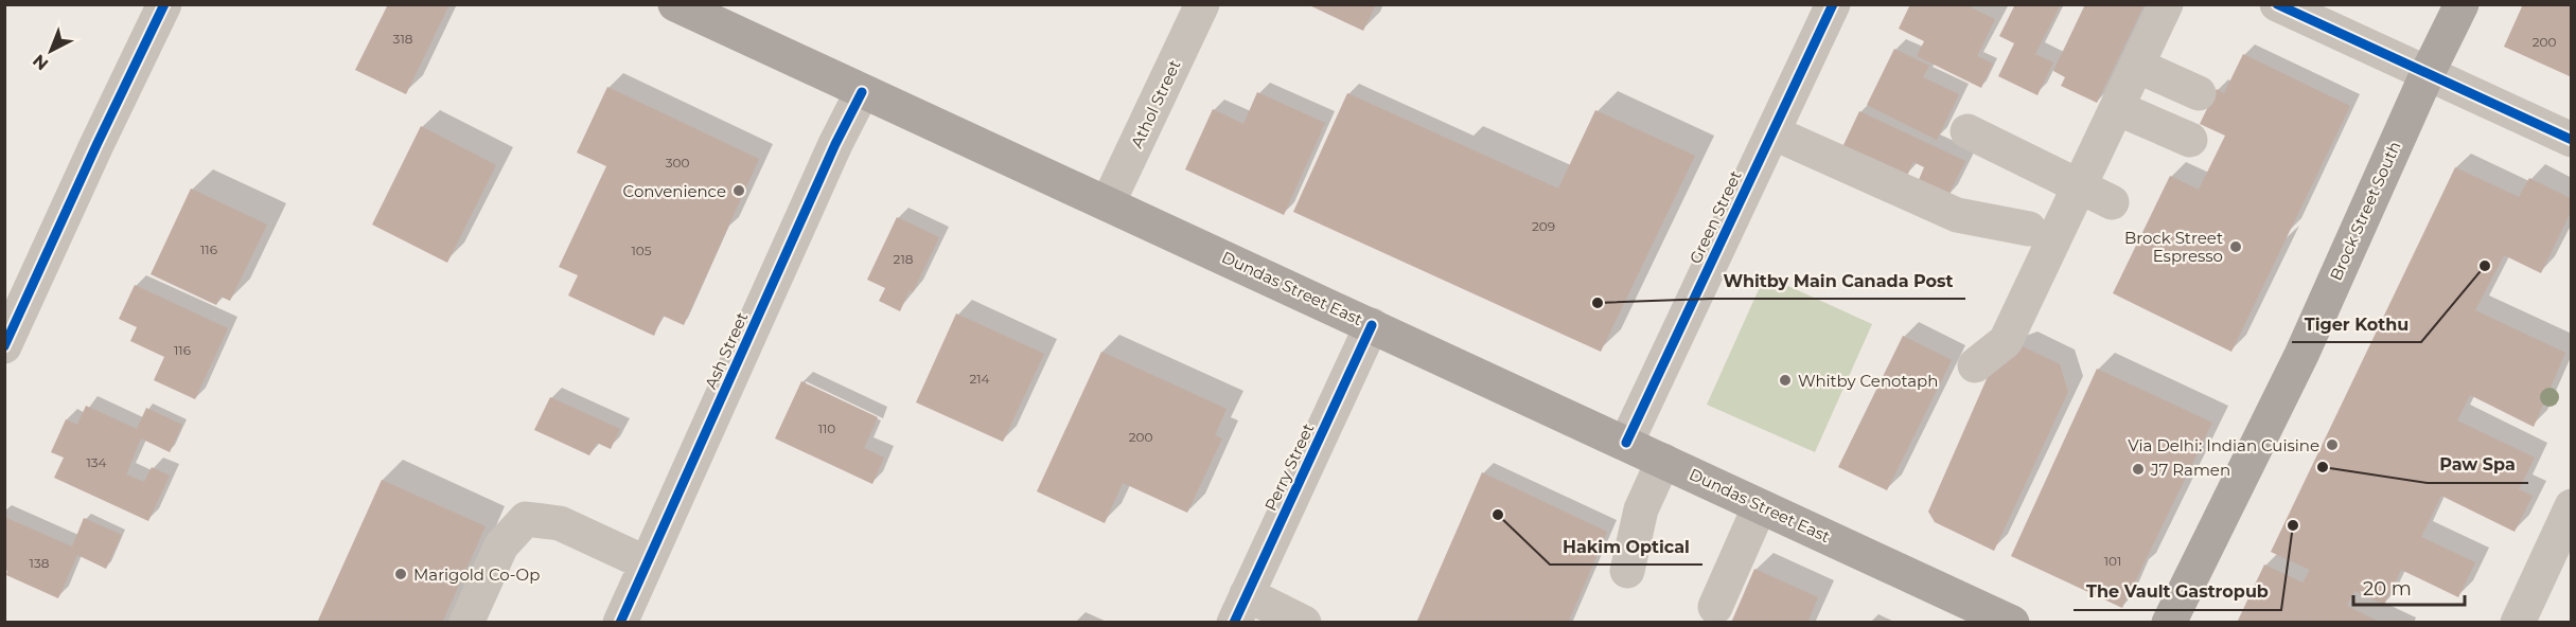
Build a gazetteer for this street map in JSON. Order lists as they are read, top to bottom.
{
  "streets": {
    "main road": ["Brock Street South", "Dundas Street East"],
    "street": [
      "Athol Street",
      "Green Street",
      "Ash Street",
      "Perry Street"
    ]
  },
  "crossings": [
    ["Athol Street", "Dundas Street East"],
    ["Green Street", "Dundas Street East"],
    ["Dundas Street East", "Ash Street"],
    ["Dundas Street East", "Perry Street"]
  ],
  "places": [
    "Convenience",
    "Brock Street Espresso",
    "Tiger Kothu",
    "Whitby Main Canada Post",
    "Whitby Cenotaph",
    "Via Delhi: Indian Cuisine",
    "Paw Spa",
    "J7 Ramen",
    "Hakim Optical",
    "The Vault Gastropub",
    "Marigold Co-Op"
  ],
  "house_numbers": [
    "318",
    "200",
    "300",
    "209",
    "116",
    "105",
    "218",
    "116",
    "214",
    "110",
    "200",
    "134",
    "101",
    "138"
  ],
  "scale_bar": "20 m",
  "north": "bottom left"
}
